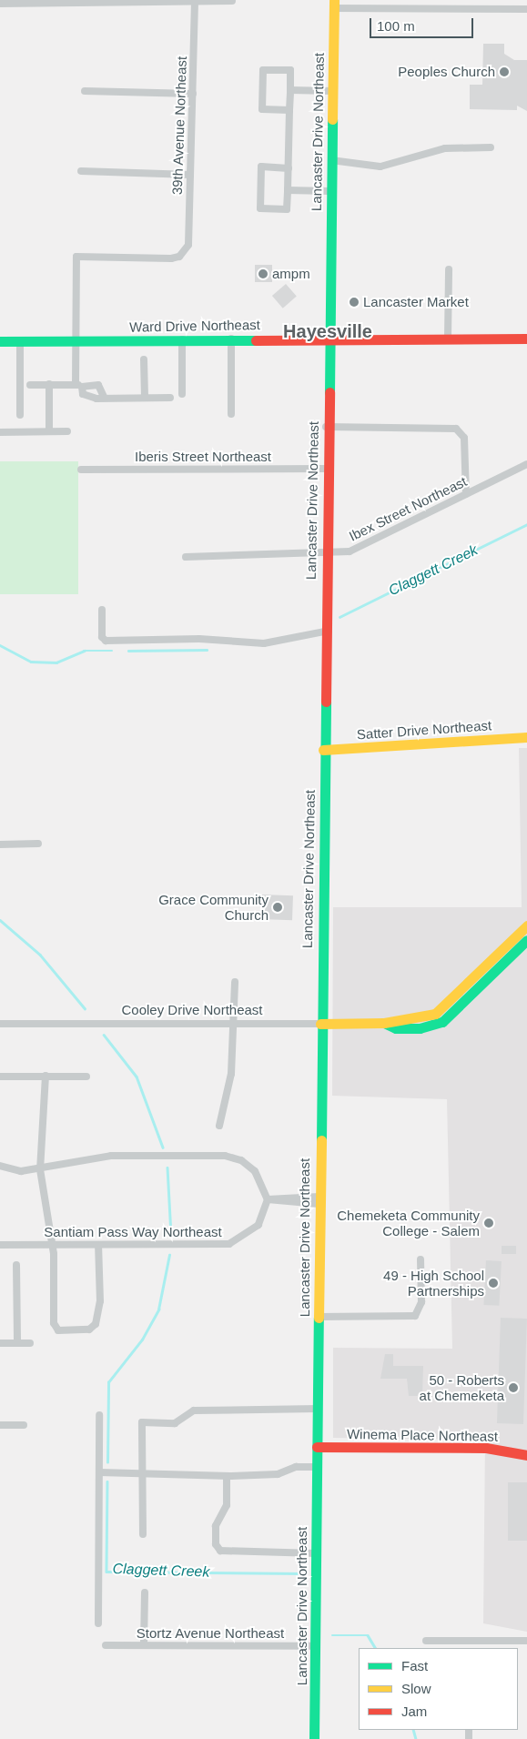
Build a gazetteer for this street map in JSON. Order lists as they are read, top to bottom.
{
  "streets": {
    "main road": [
      "Lancaster Drive Northeast",
      "Ward Drive Northeast",
      "Satter Drive Northeast",
      "Cooley Drive Northeast",
      "Winema Place Northeast"
    ],
    "street": [
      "39th Avenue Northeast",
      "Iberis Street Northeast",
      "Ibex Street Northeast",
      "Santiam Pass Way Northeast",
      "Stortz Avenue Northeast"
    ]
  },
  "crossings": [
    ["39th Avenue Northeast", "Ward Drive Northeast"],
    ["Lancaster Drive Northeast", "Ward Drive Northeast"],
    ["Lancaster Drive Northeast", "Iberis Street Northeast"],
    ["Lancaster Drive Northeast", "Ibex Street Northeast"],
    ["Lancaster Drive Northeast", "Satter Drive Northeast"],
    ["Lancaster Drive Northeast", "Cooley Drive Northeast"],
    ["Lancaster Drive Northeast", "Winema Place Northeast"],
    ["Lancaster Drive Northeast", "Stortz Avenue Northeast"]
  ],
  "districts": ["Hayesville"],
  "water": ["Claggett Creek"],
  "places": [
    "Peoples Church",
    "ampm",
    "Lancaster Market",
    "Grace Community Church",
    "Chemeketa Community College - Salem",
    "49 - High School Partnerships",
    "50 - Roberts at Chemeketa"
  ],
  "legend": ["Fast", "Slow", "Jam"],
  "scale_bar": "100 m"
}
